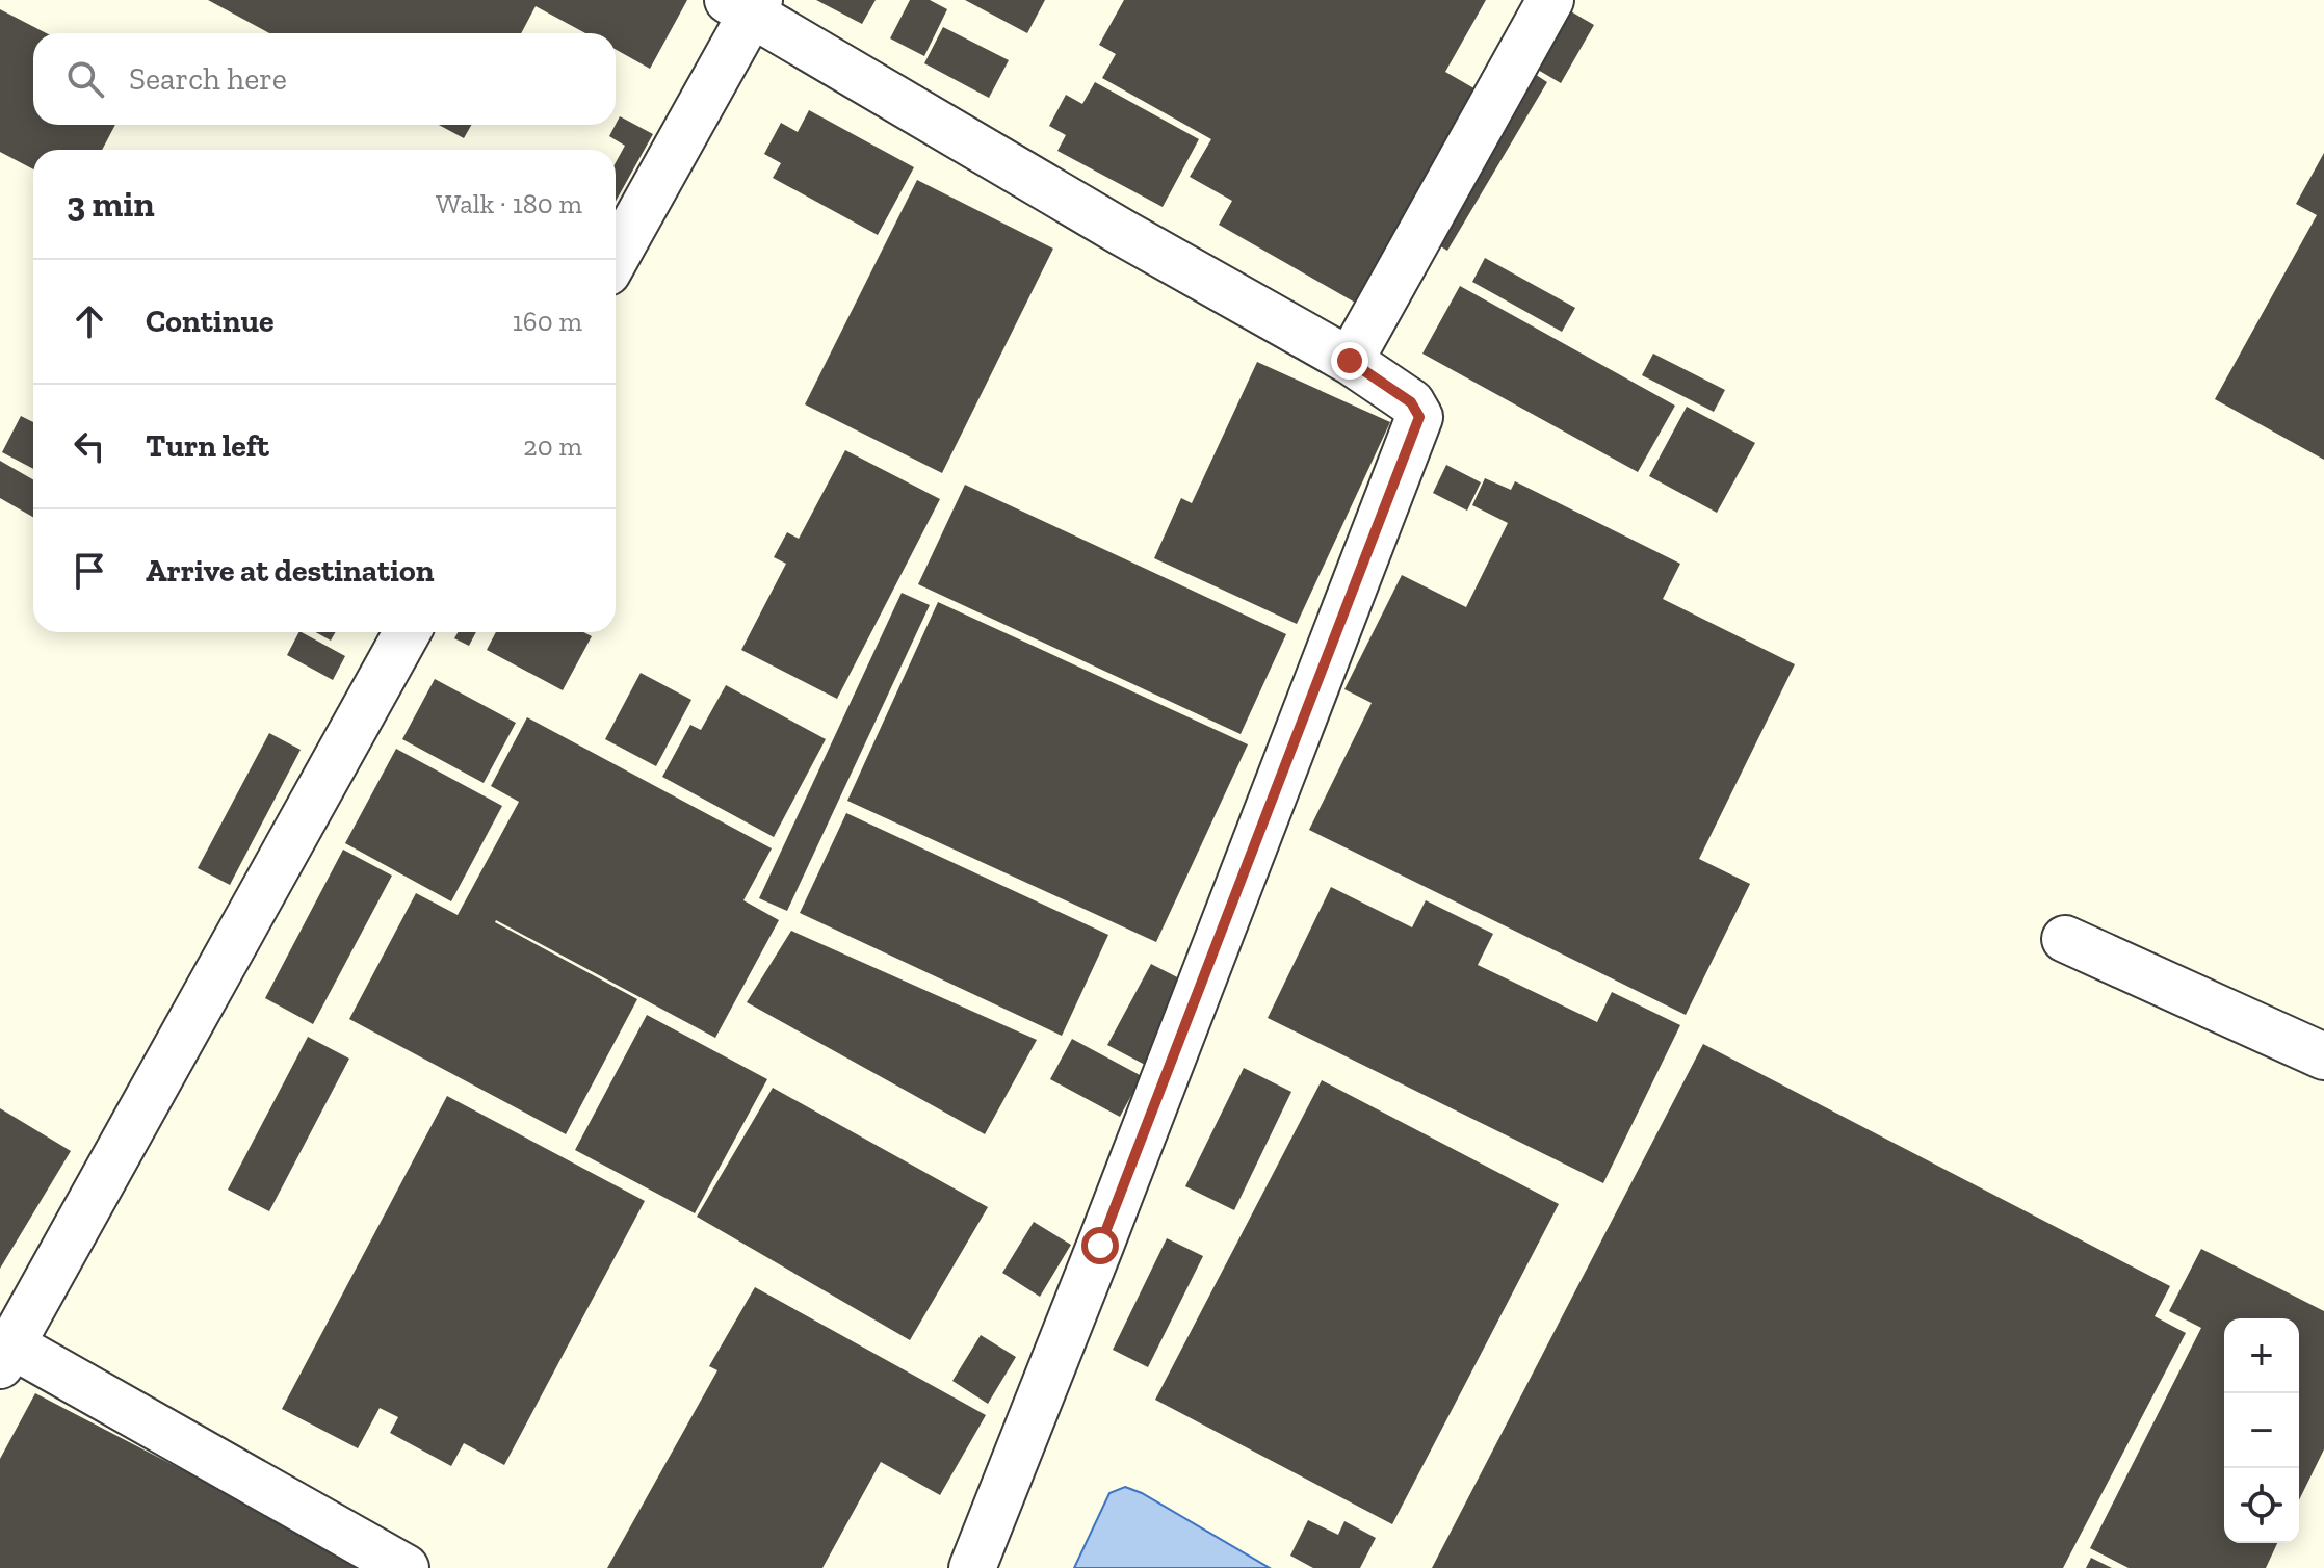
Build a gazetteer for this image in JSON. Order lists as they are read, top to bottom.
{
  "page": {
    "search": "Search here",
    "heading": ["3 min", "Walk · 180 m"],
    "list": [
      ["Continue", "160 m"],
      ["Turn left", "20 m"],
      "Arrive at destination"
    ],
    "map_buttons": ["+", "−"]
  }
}
